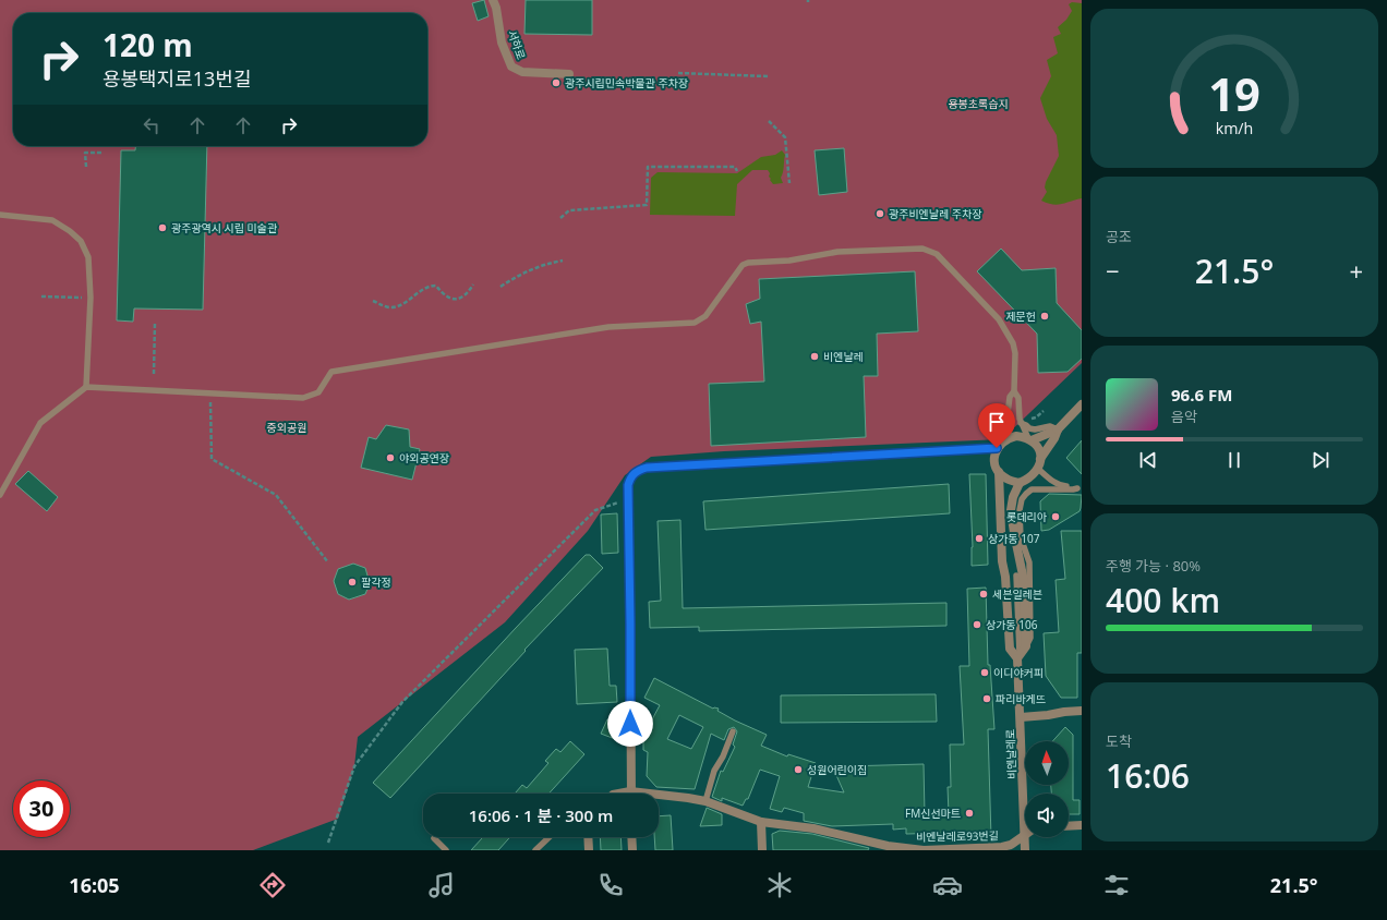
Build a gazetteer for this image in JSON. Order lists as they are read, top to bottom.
{
  "streets": {
    "street": ["서하로", "비엔날레로", "비엔날레로93번길"]
  },
  "parks": ["용봉초록습지", "중외공원"],
  "places": [
    "광주시립민속박물관 주차장",
    "광주비엔날레 주차장",
    "광주광역시 시립 미술관",
    "제문헌",
    "비엔날레",
    "야외공연장",
    "롯데리아",
    "상가동 107",
    "팔각정",
    "세븐일레븐",
    "상가동 106",
    "이디야커피",
    "파리바게뜨",
    "성원어린이집",
    "FM신선마트"
  ],
  "north": "top",
  "page": {
    "turn": ["120 m", "용봉택지로13번길"],
    "tile": [
      "공조",
      ["주행 가능 · 80%", "400 km"],
      ["도착", "16:06"]
    ],
    "heat": ["−", "21.5°", "+"],
    "song": ["96.6 FM", "음악"],
    "limit": "30",
    "trip": "16:06 · 1 분 · 300 m",
    "tabs": ["16:05", "21.5°"],
    "gauge": ["19", "km/h"]
  }
}
